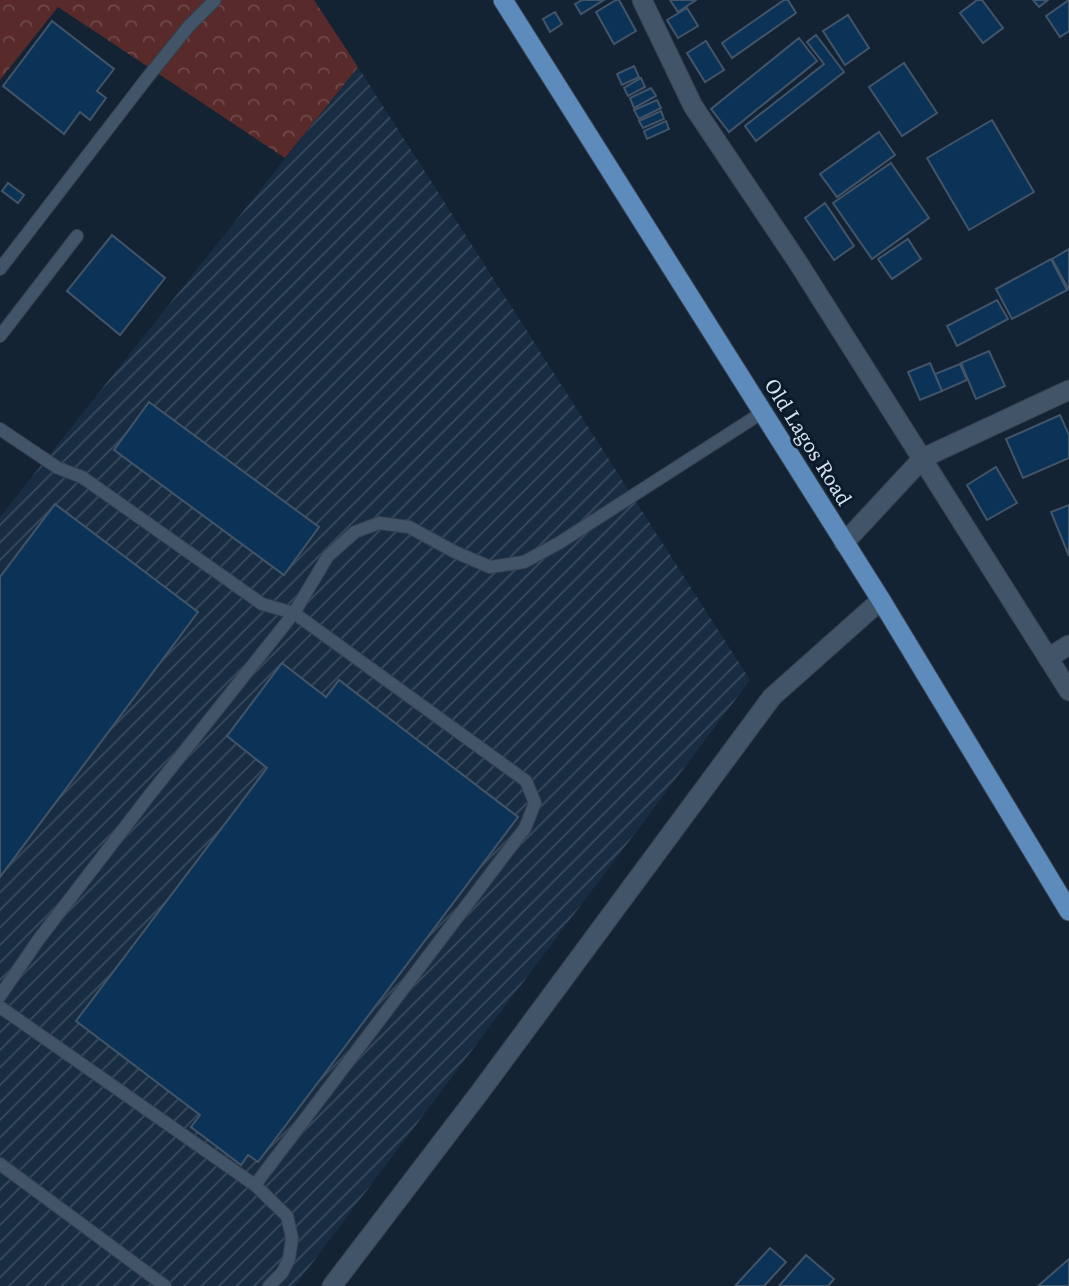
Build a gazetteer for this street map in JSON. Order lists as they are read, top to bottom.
{
  "streets": {
    "main road": ["Old Lagos Road"]
  }
}
